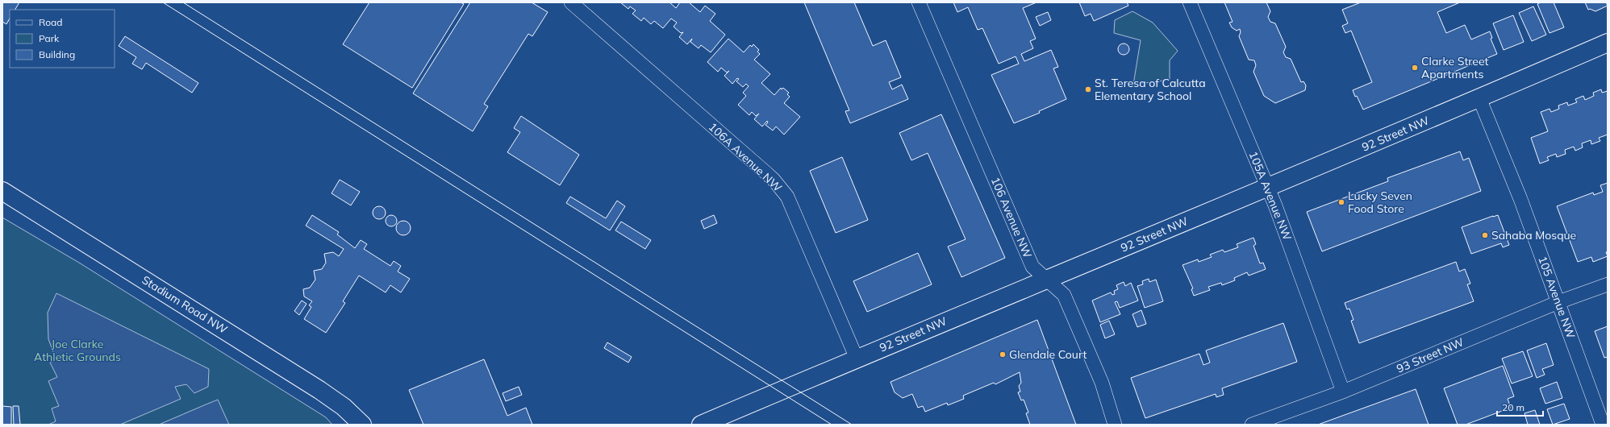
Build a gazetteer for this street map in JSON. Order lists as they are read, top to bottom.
{
  "streets": {
    "street": [
      "92 Street NW",
      "106A Avenue NW",
      "105A Avenue NW",
      "106 Avenue NW",
      "105 Avenue NW",
      "Stadium Road NW",
      "93 Street NW"
    ]
  },
  "crossings": [
    ["92 Street NW", "106A Avenue NW"],
    ["92 Street NW", "105A Avenue NW"],
    ["92 Street NW", "106 Avenue NW"],
    ["92 Street NW", "105 Avenue NW"],
    ["105A Avenue NW", "93 Street NW"],
    ["105 Avenue NW", "93 Street NW"]
  ],
  "parks": ["Joe Clarke Athletic Grounds"],
  "places": [
    "Clarke Street Apartments",
    "St. Teresa of Calcutta Elementary School",
    "Lucky Seven Food Store",
    "Sahaba Mosque",
    "Glendale Court"
  ],
  "legend": ["Road", "Park", "Building"],
  "scale_bar": "20 m"
}
